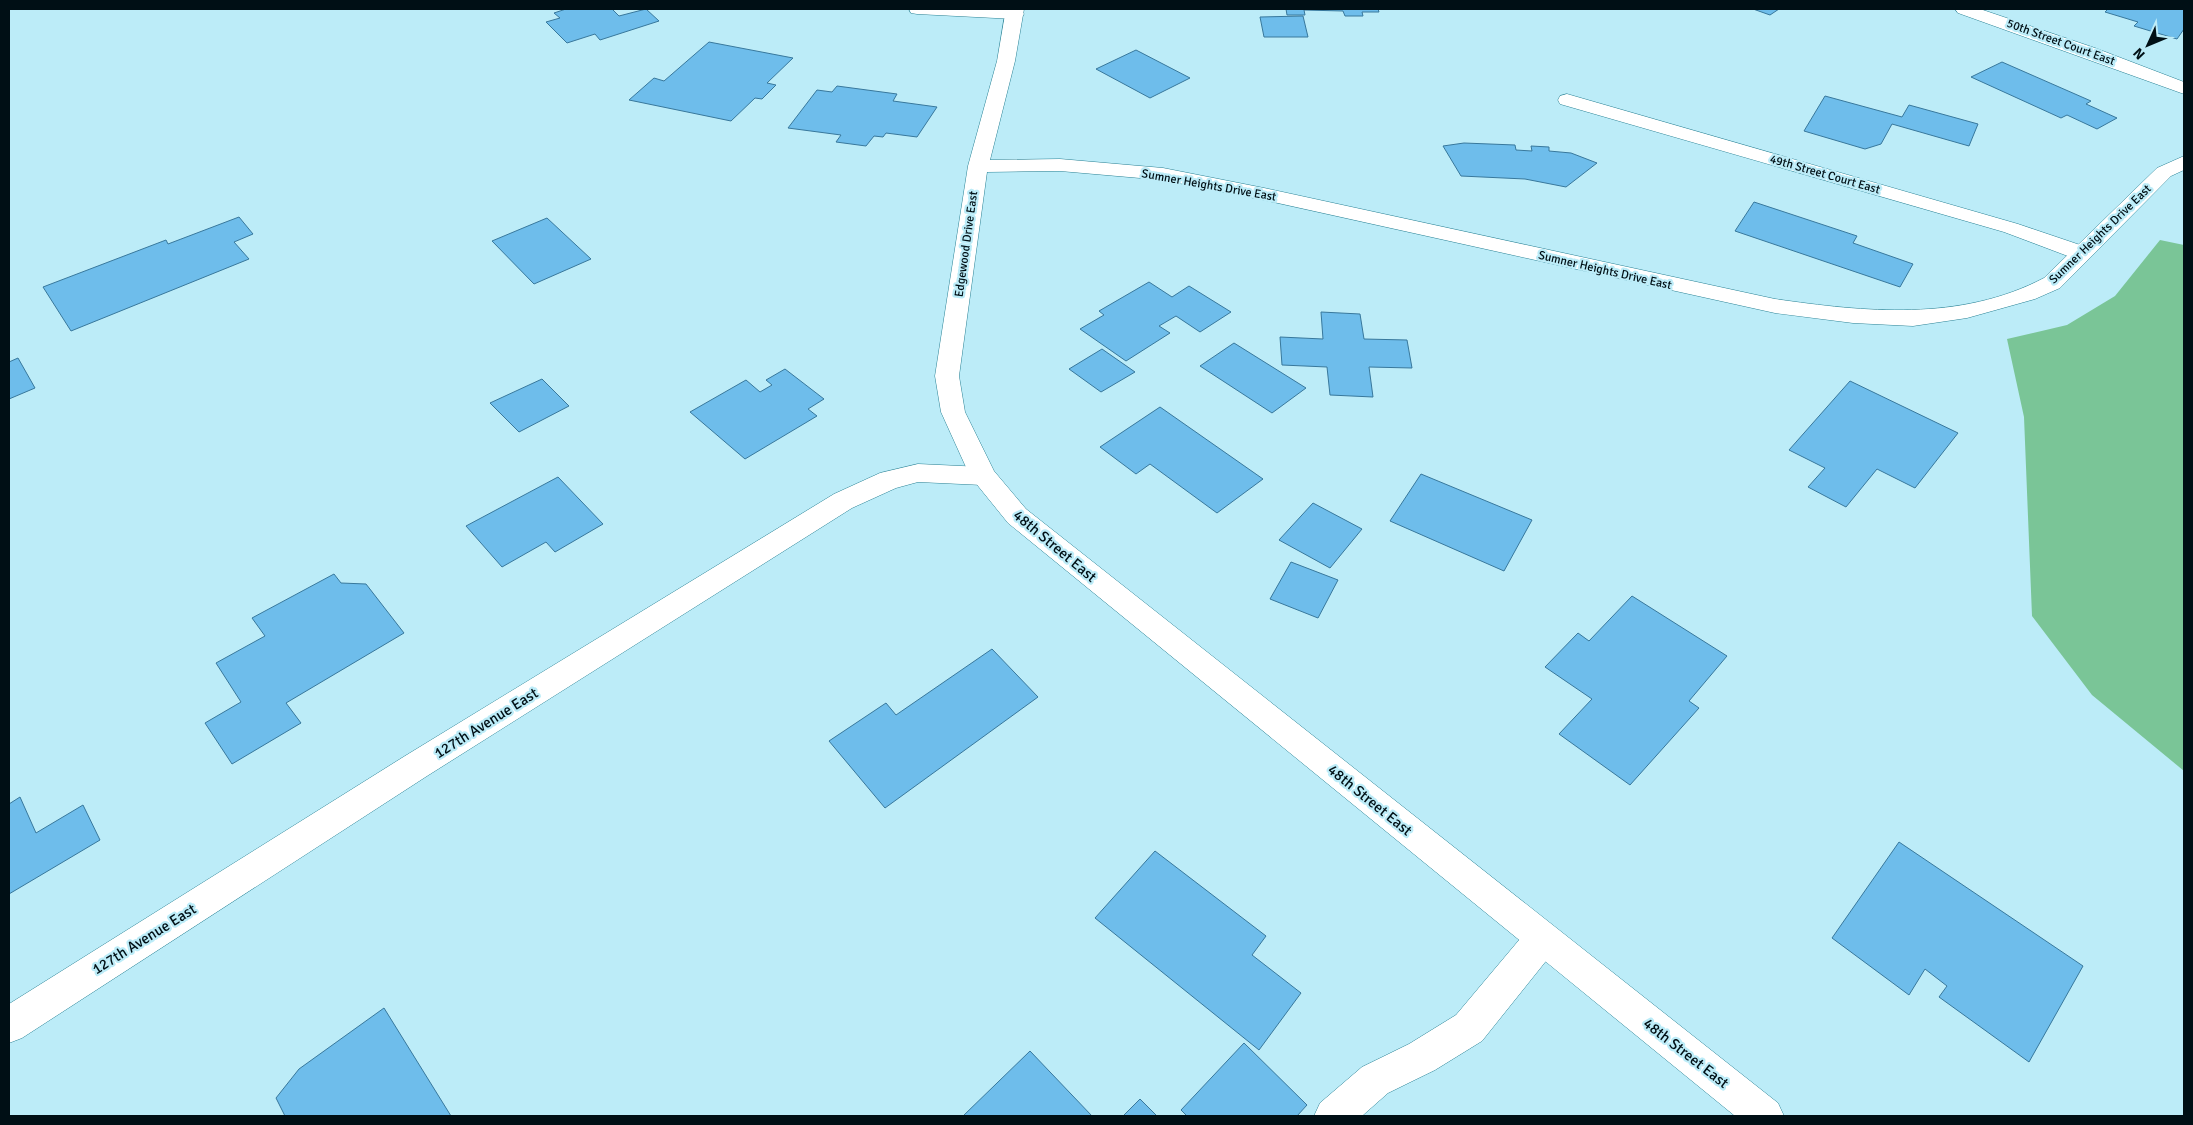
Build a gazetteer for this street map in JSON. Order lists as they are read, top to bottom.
{
  "streets": {
    "street": [
      "50th Street Court East",
      "49th Street Court East",
      "Sumner Heights Drive East",
      "Edgewood Drive East",
      "48th Street East",
      "127th Avenue East"
    ]
  },
  "crossings": [
    ["49th Street Court East", "Sumner Heights Drive East"],
    ["Sumner Heights Drive East", "Edgewood Drive East"],
    ["Edgewood Drive East", "48th Street East"],
    ["Edgewood Drive East", "127th Avenue East"],
    ["48th Street East", "127th Avenue East"]
  ],
  "north": "bottom left"
}
